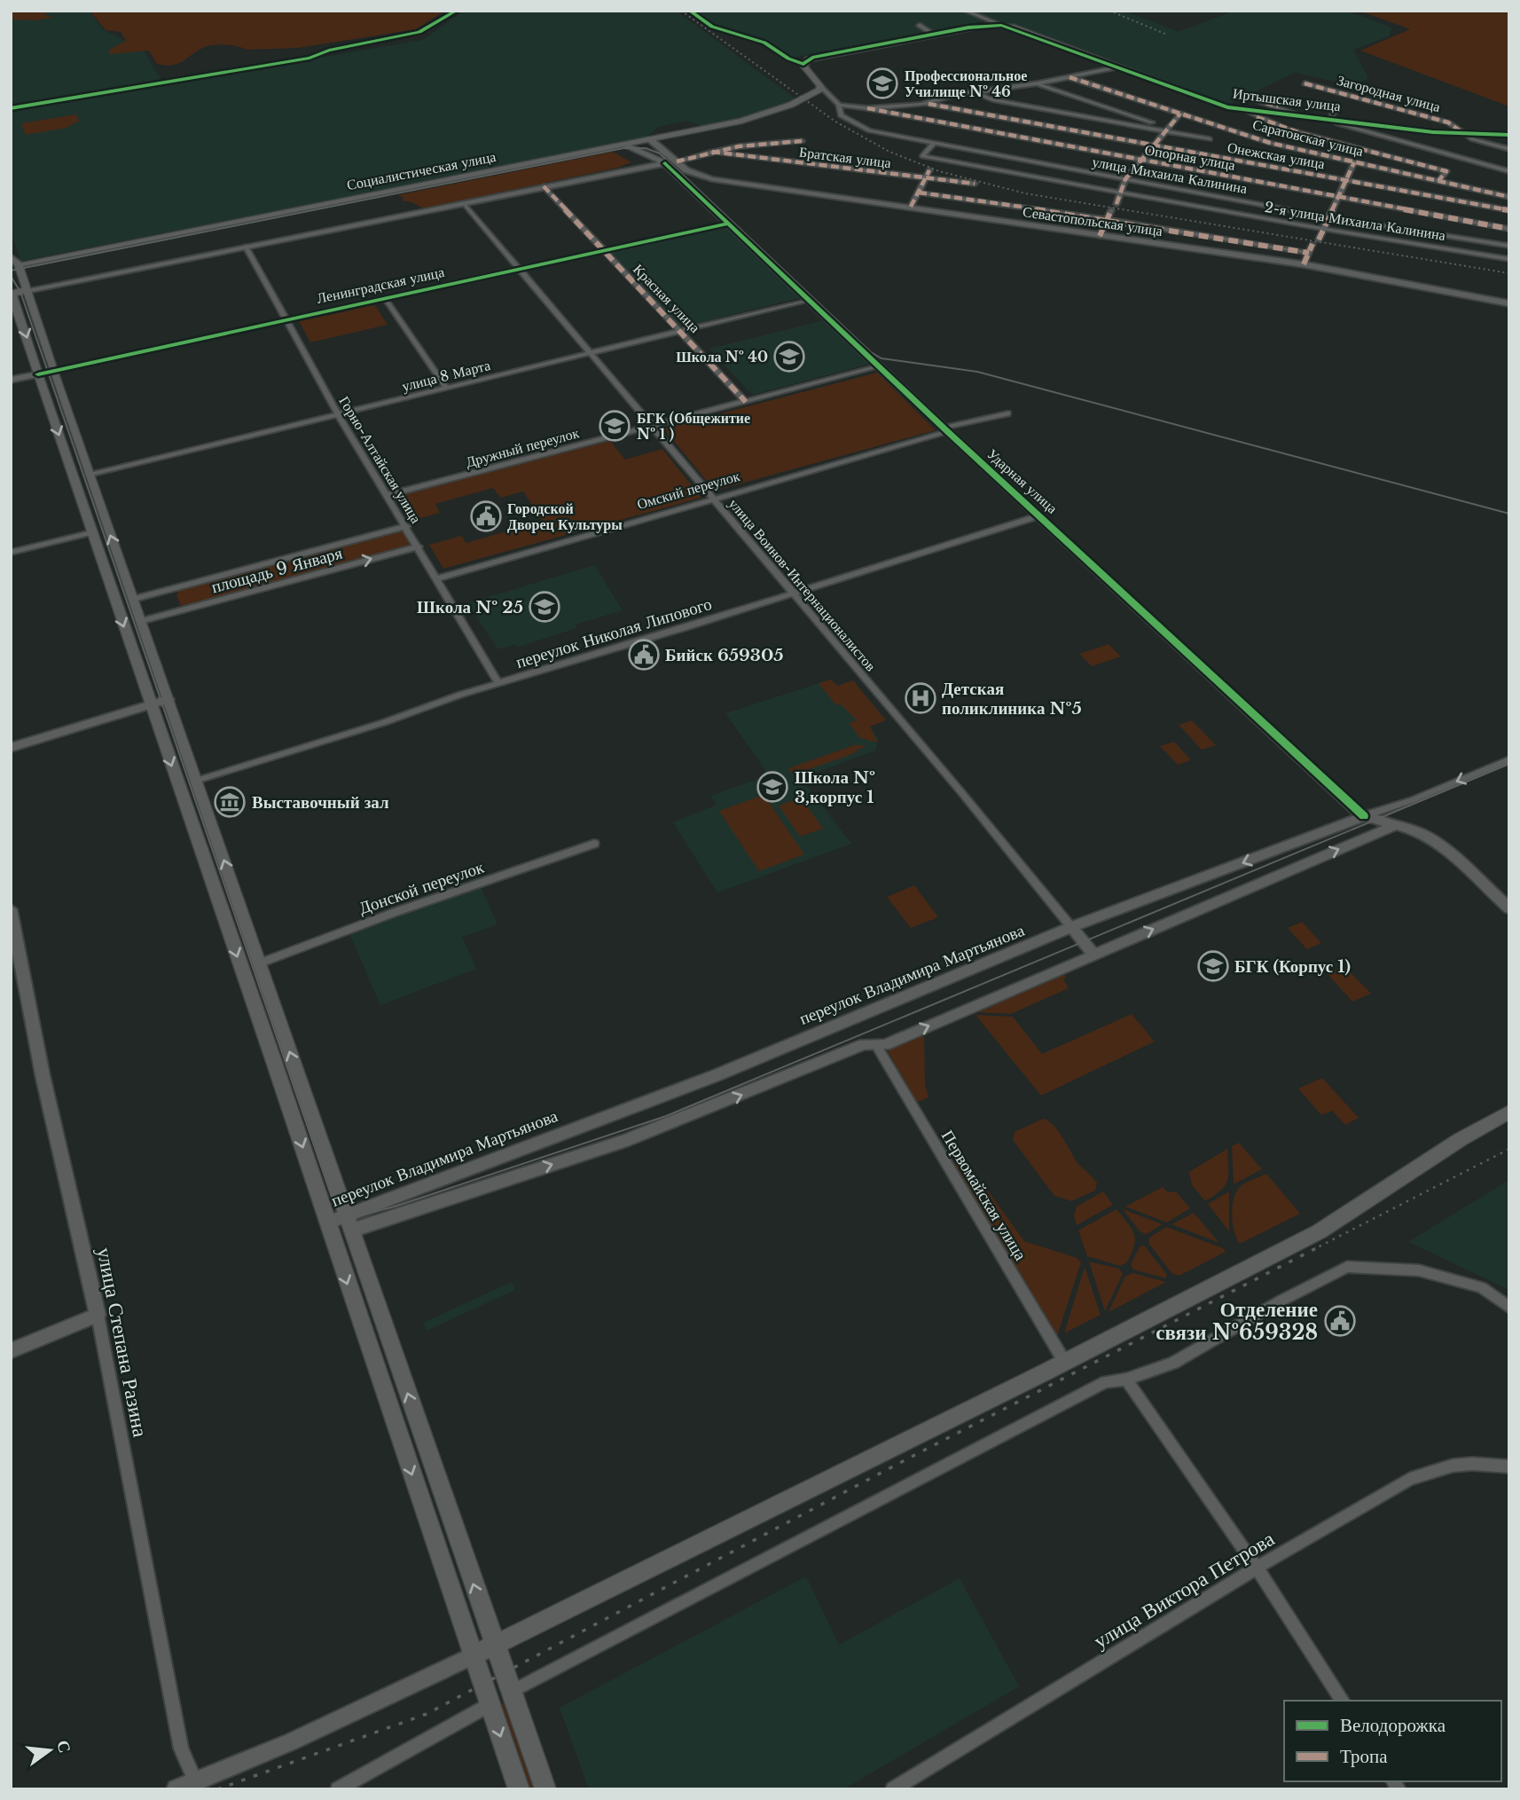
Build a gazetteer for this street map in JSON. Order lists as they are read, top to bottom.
{
  "streets": {
    "main road": ["Иртышская улица", "Социалистическая улица"],
    "street": [
      "Загородная улица",
      "Саратовская улица",
      "Онежская улица",
      "Братская улица",
      "Опорная улица",
      "улица Михаила Калинина",
      "Севастопольская улица",
      "2-я улица Михаила Калинина",
      "Ленинградская улица",
      "Красная улица",
      "улица 8 Марта",
      "Дружный переулок",
      "Горно-Алтайская улица",
      "Ударная улица",
      "Омский переулок",
      "площадь 9 Января",
      "улица Воинов-Интернационалистов",
      "переулок Николая Липового",
      "Донской переулок",
      "переулок Владимира Мартьянова",
      "Первомайская улица",
      "улица Степана Разина",
      "улица Виктора Петрова"
    ]
  },
  "crossings": [
    ["Загородная улица", "Иртышская улица"],
    ["Иртышская улица", "Саратовская улица"],
    ["Социалистическая улица", "Севастопольская улица"],
    ["Социалистическая улица", "Ударная улица"],
    ["улица Михаила Калинина", "2-я улица Михаила Калинина"],
    ["Ленинградская улица", "Красная улица"],
    ["Ленинградская улица", "Горно-Алтайская улица"],
    ["Ленинградская улица", "Ударная улица"],
    ["Ленинградская улица", "улица Воинов-Интернационалистов"],
    ["Красная улица", "улица 8 Марта"],
    ["Красная улица", "Дружный переулок"],
    ["улица 8 Марта", "Горно-Алтайская улица"],
    ["улица 8 Марта", "Ударная улица"],
    ["улица 8 Марта", "улица Воинов-Интернационалистов"],
    ["Дружный переулок", "Горно-Алтайская улица"],
    ["Дружный переулок", "Ударная улица"],
    ["Дружный переулок", "улица Воинов-Интернационалистов"],
    ["Горно-Алтайская улица", "Омский переулок"],
    ["Горно-Алтайская улица", "площадь 9 Января"],
    ["Горно-Алтайская улица", "переулок Николая Липового"],
    ["Ударная улица", "Омский переулок"],
    ["Ударная улица", "переулок Николая Липового"],
    ["Ударная улица", "переулок Владимира Мартьянова"],
    ["Омский переулок", "улица Воинов-Интернационалистов"],
    ["улица Воинов-Интернационалистов", "переулок Николая Липового"],
    ["улица Воинов-Интернационалистов", "переулок Владимира Мартьянова"]
  ],
  "places": {
    "school or university": [
      "Профессиональное Училище № 46",
      "Школа № 40",
      "БГК (Общежитие № 1 )",
      "Школа № 25",
      "Школа № 3,корпус 1",
      "БГК (Корпус 1)"
    ],
    "public building": ["Городской Дворец Культуры", "Бийск 659305", "Отделение связи №659328"],
    "hospital": ["Детская поликлиника №5"],
    "museum": ["Выставочный зал"]
  },
  "legend": ["Велодорожка", "Тропа"],
  "north": "right"
}
